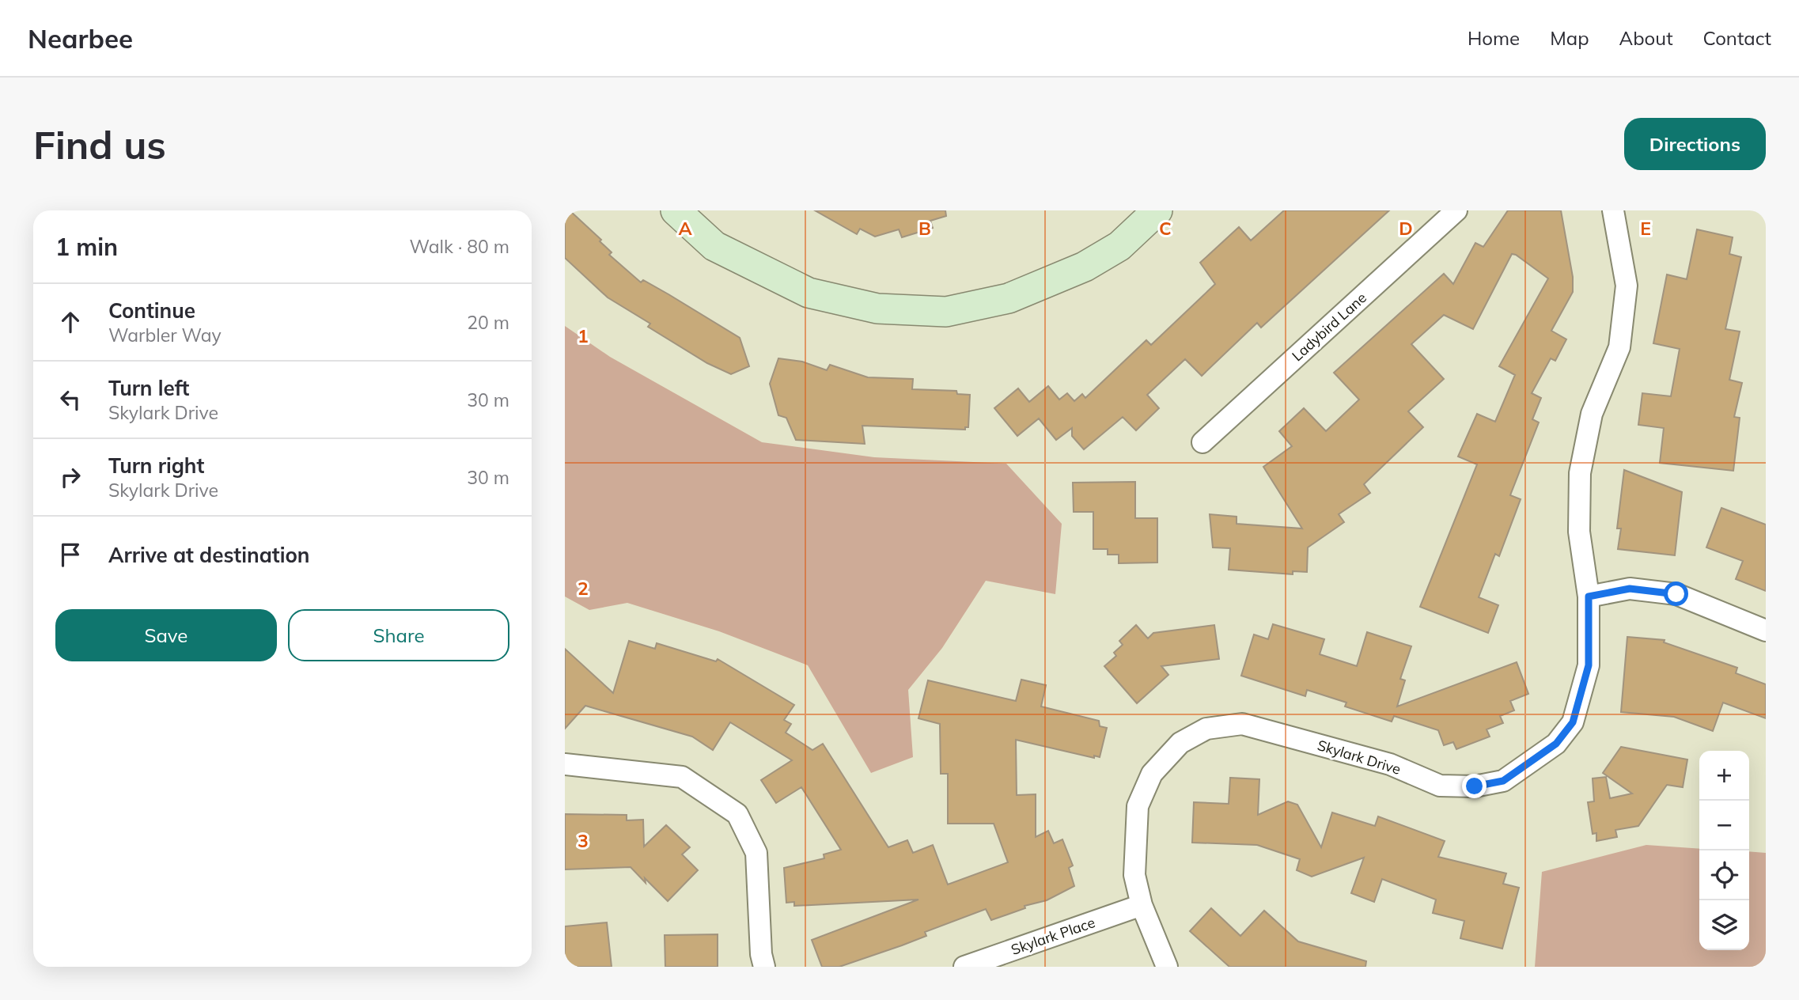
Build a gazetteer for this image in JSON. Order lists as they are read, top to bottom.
{
  "streets": {
    "street": ["Ladybird Lane", "Skylark Drive", "Skylark Place"]
  },
  "crossings": [
    ["Skylark Drive", "Skylark Place"]
  ],
  "page": {
    "header": "Nearbee",
    "nav": [
      "Home",
      "Map",
      "About",
      "Contact"
    ],
    "buttons": [
      "Directions",
      ["Save", "Share"]
    ],
    "title": "Find us",
    "heading": ["1 min", "Walk · 80 m"],
    "list": [
      ["Continue", "Warbler Way", "20 m"],
      ["Turn left", "Skylark Drive", "30 m"],
      ["Turn right", "Skylark Drive", "30 m"],
      "Arrive at destination"
    ],
    "map_buttons": ["+", "−"]
  },
  "grid": {
    "columns": [
      "A",
      "B",
      "C",
      "D",
      "E"
    ],
    "rows": ["1", "2", "3"]
  }
}
